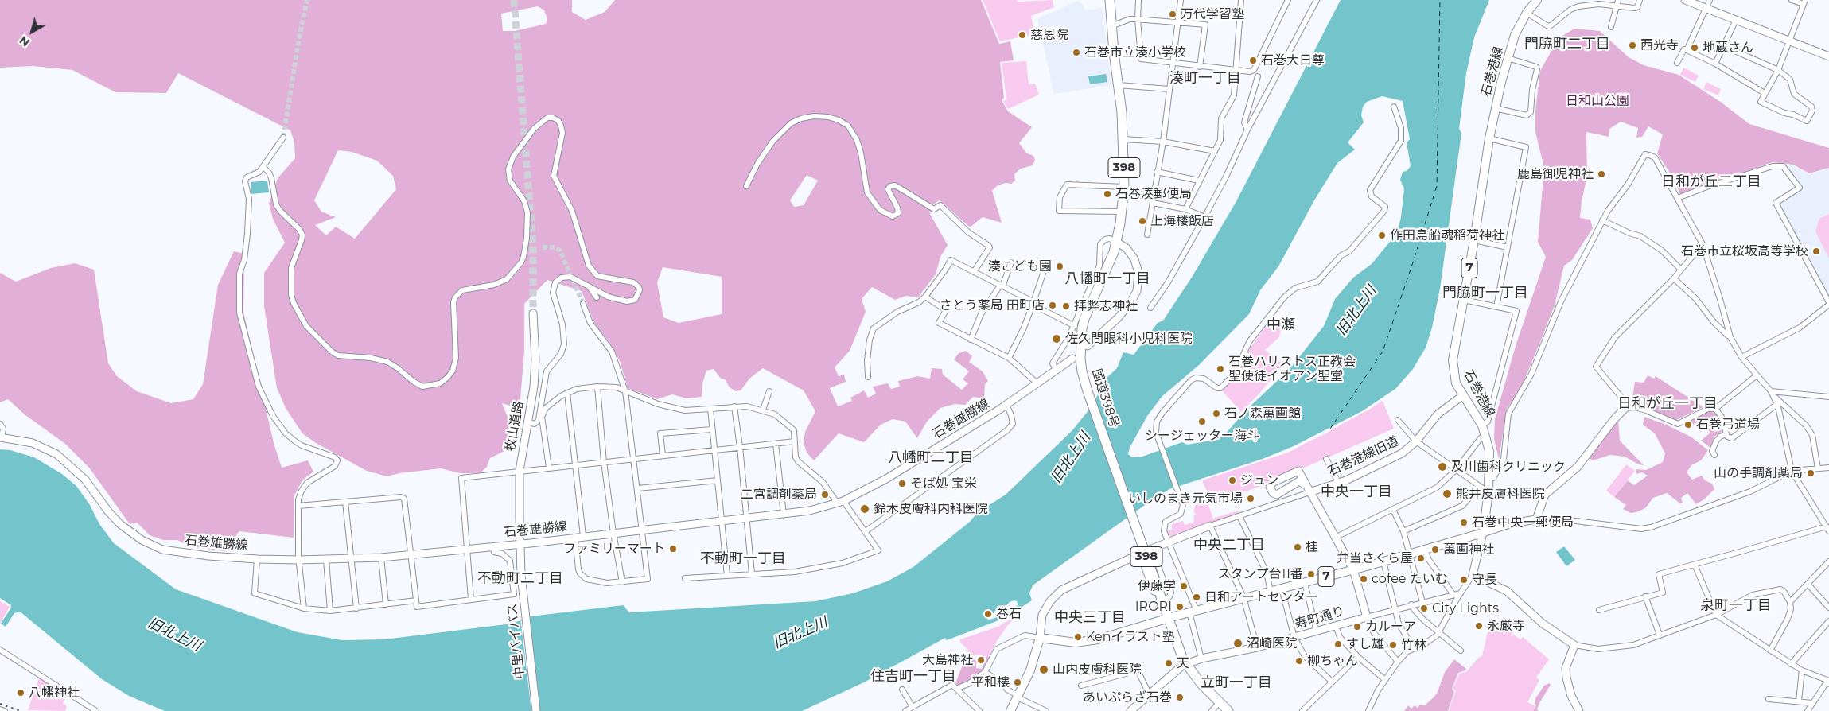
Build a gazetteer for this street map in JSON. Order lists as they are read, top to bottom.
{
  "streets": {
    "highway": ["398", "国道398号"],
    "main road": ["石巻港線", "7"],
    "street": [
      "石巻雄勝線",
      "牧山道路",
      "石巻港線旧道",
      "寿町通り",
      "中里バイパス"
    ]
  },
  "crossings": [
    ["石巻港線", "7"],
    ["石巻港線", "石巻港線旧道"],
    ["7", "国道398号"],
    ["国道398号", "寿町通り"],
    ["石巻雄勝線", "牧山道路"],
    ["石巻雄勝線", "中里バイパス"],
    ["牧山道路", "中里バイパス"]
  ],
  "districts": [
    "門脇町二丁目",
    "湊町一丁目",
    "日和が丘二丁目",
    "八幡町一丁目",
    "門脇町一丁目",
    "中瀬",
    "日和が丘一丁目",
    "八幡町二丁目",
    "中央一丁目",
    "中央二丁目",
    "不動町一丁目",
    "不動町二丁目",
    "泉町一丁目",
    "中央三丁目",
    "住吉町一丁目",
    "立町一丁目"
  ],
  "water": ["旧北上川"],
  "parks": ["日和山公園"],
  "places": [
    "万代学習塾",
    "慈恩院",
    "西光寺",
    "地蔵さん",
    "石巻市立湊小学校",
    "石巻大日尊",
    "鹿島御児神社",
    "石巻湊郵便局",
    "上海楼飯店",
    "作田島船魂稲荷神社",
    "石巻市立桜坂高等学校",
    "湊こども園",
    "さとう薬局 田町店",
    "拝弊志神社",
    "佐久間眼科小児科医院",
    "石巻ハリストス正教会 聖使徒イオアン聖堂",
    "石ノ森萬画館",
    "シージェッター海斗",
    "石巻弓道場",
    "及川歯科クリニック",
    "山の手調剤薬局",
    "ジュン",
    "そば処 宝栄",
    "熊井皮膚科医院",
    "二宮調剤薬局",
    "いしのまき元気市場",
    "鈴木皮膚科内科医院",
    "石巻中央一郵便局",
    "桂",
    "ファミリーマート",
    "萬画神社",
    "弁当さくら屋",
    "スタンプ台11番",
    "cofee たいむ",
    "守長",
    "伊藤学",
    "日和アートセンター",
    "IRORI",
    "City Lights",
    "巻石",
    "永厳寺",
    "カルーア",
    "Kenイラスト塾",
    "沼崎医院",
    "すし雄",
    "竹林",
    "大島神社",
    "柳ちゃん",
    "天",
    "山内皮膚科医院",
    "平和樓",
    "八幡神社",
    "あいぷらざ石巻"
  ],
  "north": "bottom left"
}
